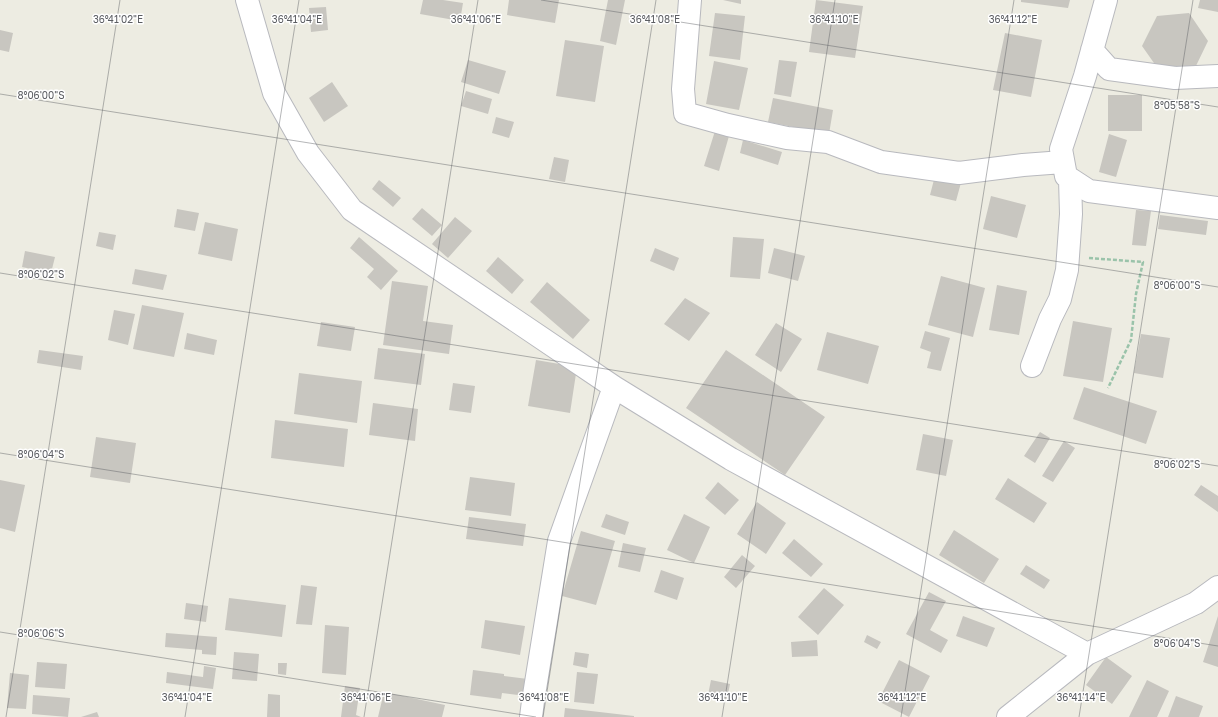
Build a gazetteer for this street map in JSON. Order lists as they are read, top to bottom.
{
  "coordinates": [
    "36°41'02\"E",
    "36°41'04\"E",
    "36°41'06\"E",
    "36°41'08\"E",
    "36°41'10\"E",
    "36°41'12\"E",
    "8°06'00\"S",
    "8°05'58\"S",
    "8°06'02\"S",
    "8°06'04\"S",
    "8°06'06\"S",
    "36°41'14\"E"
  ]
}
